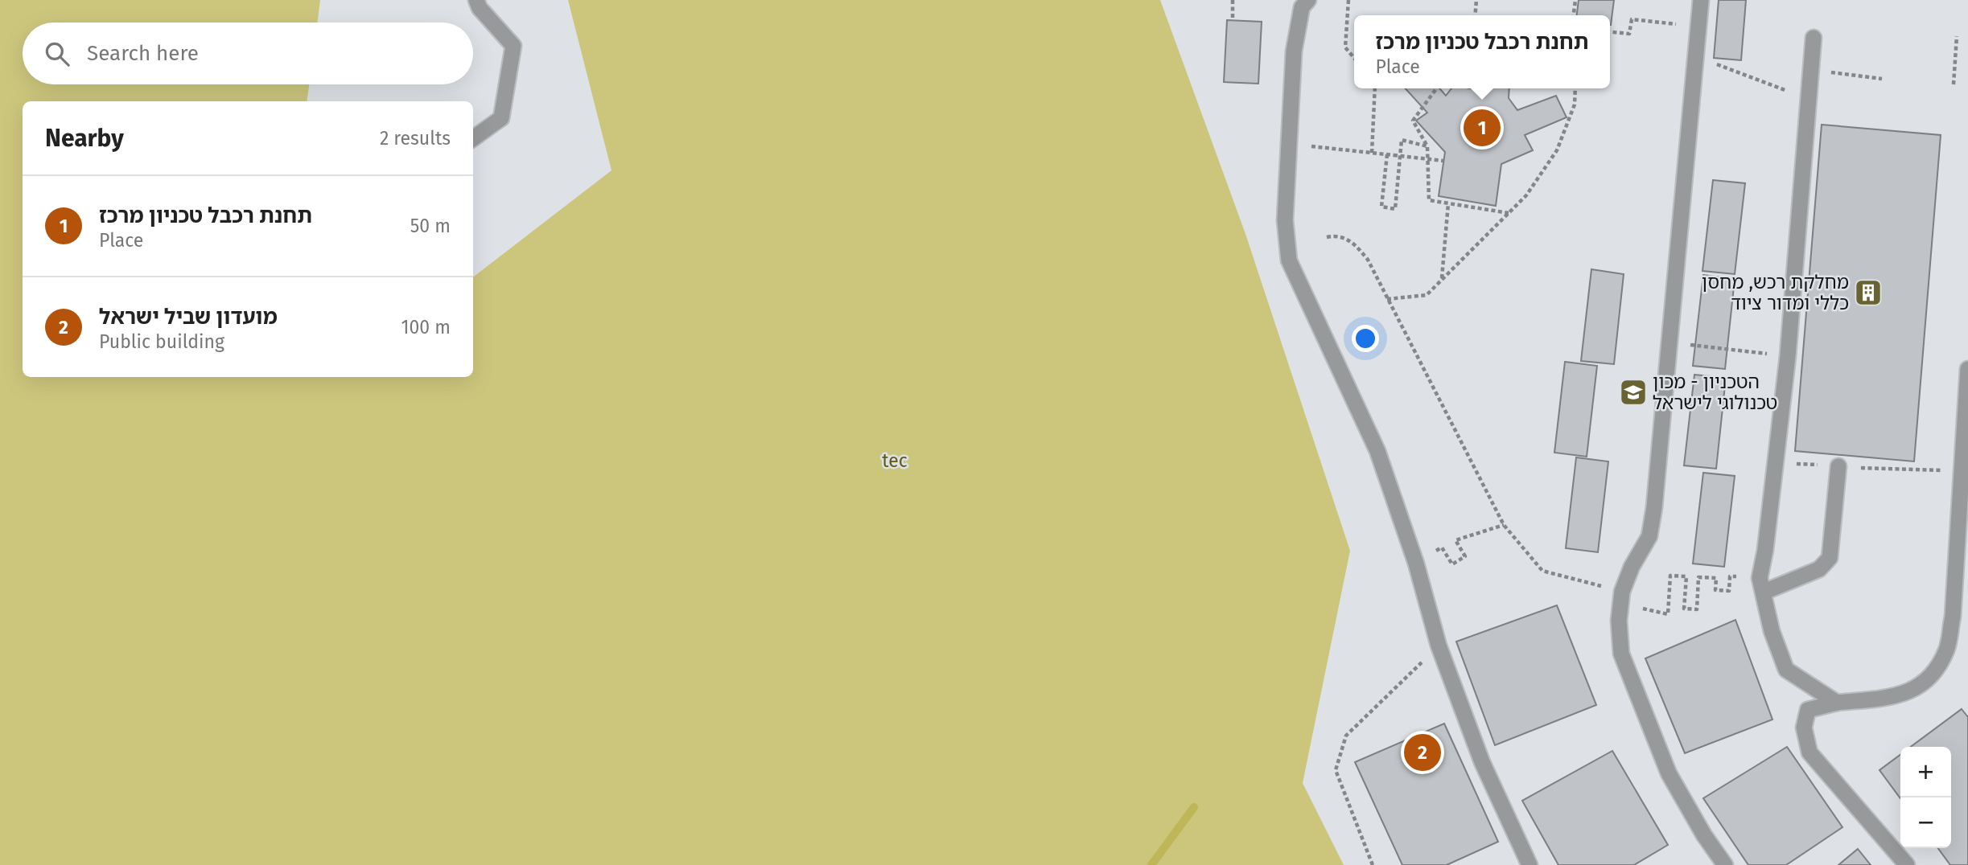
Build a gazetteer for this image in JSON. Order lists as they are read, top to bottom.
{
  "parks": ["tec"],
  "places": {
    "building": ["מחלקת רכש, מחסן כללי ומדור ציוד"],
    "school or university": ["הטכניון - מכון טכנולוגי לישראל"]
  },
  "page": {
    "popup": ["תחנת רכבל טכניון מרכז", "Place"],
    "search": "Search here",
    "heading": ["Nearby", "2 results"],
    "pins": ["1", "2"],
    "list": [
      {
        "mark": "1",
        "name": "תחנת רכבל טכניון מרכז",
        "note": "Place",
        "value": "50 m"
      },
      {
        "mark": "2",
        "name": "מועדון שביל ישראל",
        "note": "Public building",
        "value": "100 m"
      }
    ],
    "map_buttons": ["+", "−"]
  }
}
